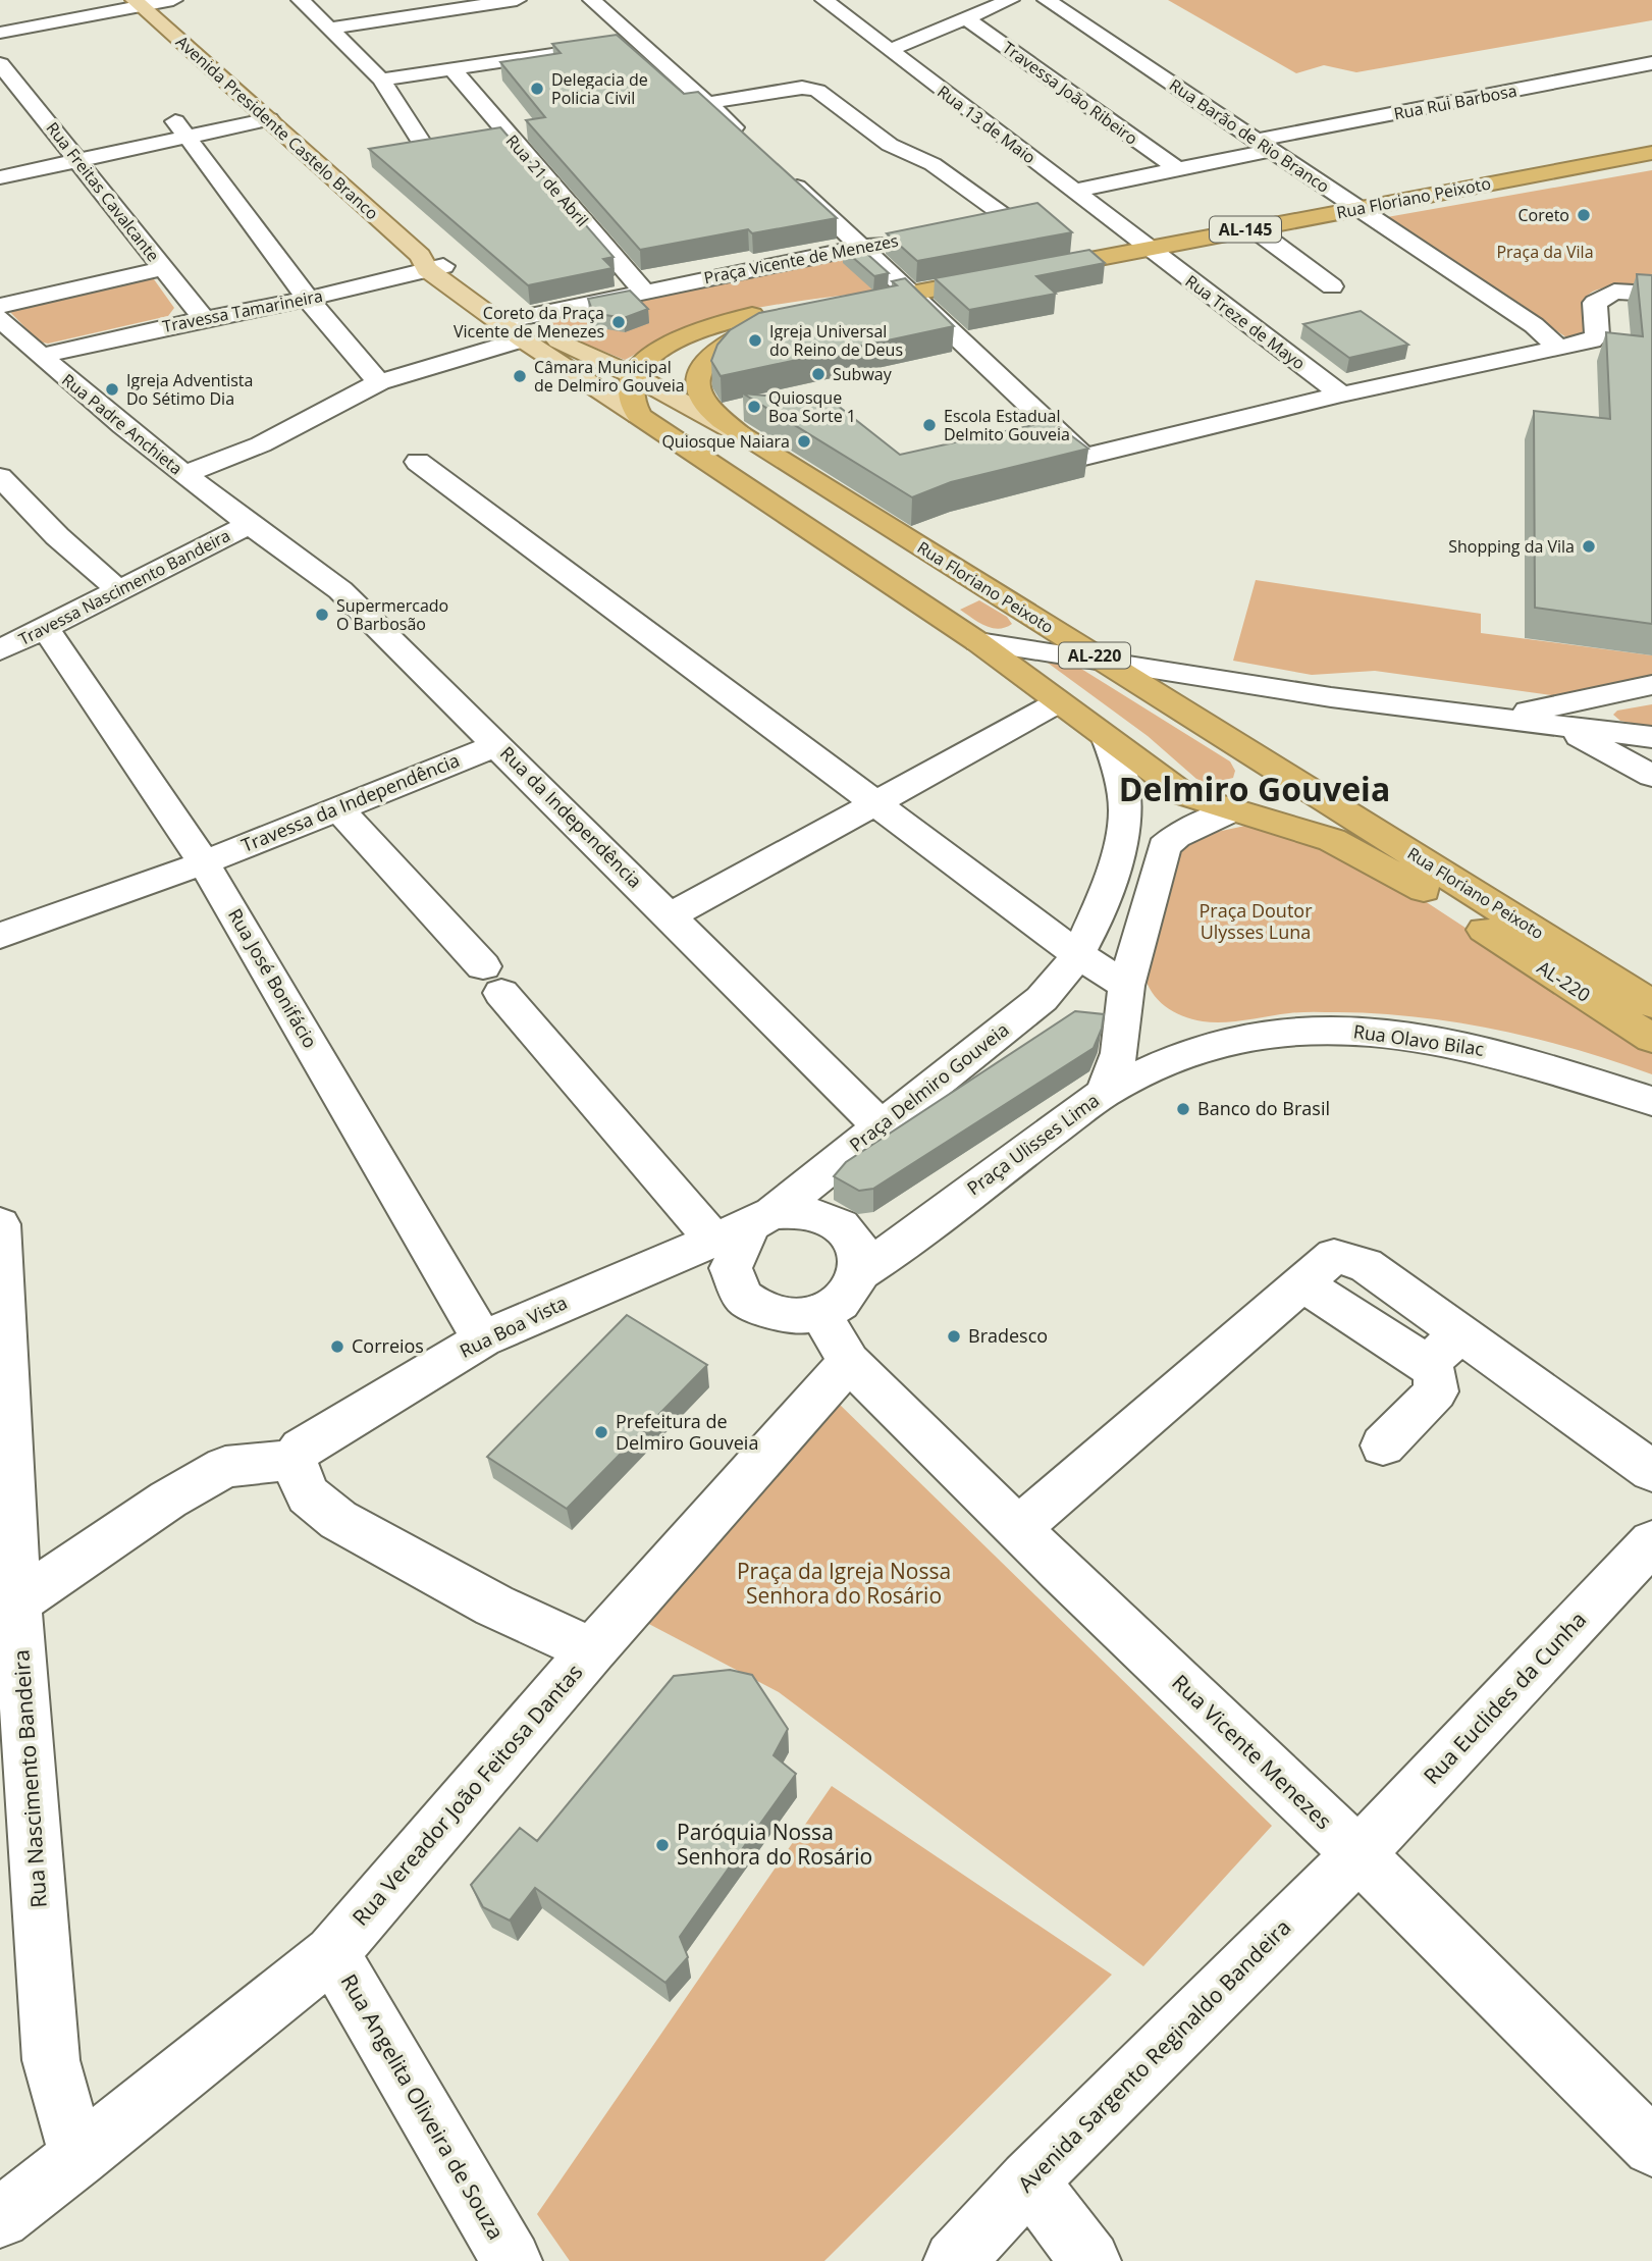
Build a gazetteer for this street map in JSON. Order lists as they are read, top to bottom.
{
  "streets": {
    "highway": ["Rua Floriano Peixoto", "AL-145", "AL-220"],
    "main road": ["Avenida Presidente Castelo Branco"],
    "street": [
      "Travessa João Ribeiro",
      "Rua Rui Barbosa",
      "Rua 13 de Maio",
      "Rua Barão de Rio Branco",
      "Rua 21 de Abril",
      "Rua Freitas Cavalcante",
      "Praça Vicente de Menezes",
      "Travessa Tamarineira",
      "Rua Treze de Mayo",
      "Rua Padre Anchieta",
      "Travessa Nascimento Bandeira",
      "Travessa da Independência",
      "Rua da Independência",
      "Rua José Bonifácio",
      "Rua Olavo Bilac",
      "Praça Delmiro Gouveia",
      "Praça Ulisses Lima",
      "Rua Boa Vista",
      "Rua Euclides da Cunha",
      "Rua Vicente Menezes",
      "Rua Nascimento Bandeira",
      "Rua Vereador João Feitosa Dantas",
      "Avenida Sargento Reginaldo Bandeira",
      "Rua Angelita Oliveira de Souza"
    ]
  },
  "crossings": [
    ["Travessa João Ribeiro", "Rua Rui Barbosa"],
    ["Rua Rui Barbosa", "Rua 13 de Maio"],
    ["Rua Rui Barbosa", "Rua Barão de Rio Branco"],
    ["Rua 13 de Maio", "Rua Floriano Peixoto"],
    ["Rua 13 de Maio", "Rua Treze de Mayo"],
    ["Avenida Presidente Castelo Branco", "Rua Floriano Peixoto"],
    ["Avenida Presidente Castelo Branco", "Praça Vicente de Menezes"],
    ["Avenida Presidente Castelo Branco", "Travessa Tamarineira"],
    ["Avenida Presidente Castelo Branco", "AL-220"],
    ["Rua Barão de Rio Branco", "Rua Floriano Peixoto"],
    ["Rua 21 de Abril", "Praça Vicente de Menezes"],
    ["Rua Freitas Cavalcante", "Travessa Tamarineira"],
    ["Rua Floriano Peixoto", "Rua Treze de Mayo"],
    ["Praça Vicente de Menezes", "Rua Padre Anchieta"],
    ["Travessa Tamarineira", "Rua Padre Anchieta"],
    ["Rua Padre Anchieta", "Travessa Nascimento Bandeira"],
    ["Rua Padre Anchieta", "Rua da Independência"],
    ["Travessa Nascimento Bandeira", "Rua da Independência"],
    ["Travessa Nascimento Bandeira", "Rua José Bonifácio"],
    ["AL-220", "Praça Ulisses Lima"],
    ["Travessa da Independência", "Rua da Independência"],
    ["Travessa da Independência", "Rua José Bonifácio"],
    ["Rua da Independência", "Praça Delmiro Gouveia"],
    ["Rua José Bonifácio", "Rua Boa Vista"],
    ["Rua Olavo Bilac", "Praça Ulisses Lima"],
    ["Praça Delmiro Gouveia", "Praça Ulisses Lima"],
    ["Praça Delmiro Gouveia", "Rua Boa Vista"],
    ["Praça Ulisses Lima", "Rua Boa Vista"],
    ["Rua Euclides da Cunha", "Rua Vicente Menezes"],
    ["Rua Euclides da Cunha", "Avenida Sargento Reginaldo Bandeira"],
    ["Rua Vicente Menezes", "Rua Vereador João Feitosa Dantas"],
    ["Rua Vicente Menezes", "Avenida Sargento Reginaldo Bandeira"],
    ["Rua Nascimento Bandeira", "Rua Vereador João Feitosa Dantas"],
    ["Rua Vereador João Feitosa Dantas", "Rua Angelita Oliveira de Souza"]
  ],
  "districts": ["Delmiro Gouveia"],
  "parks": ["Praça da Vila", "Praça Doutor Ulysses Luna", "Praça da Igreja Nossa Senhora do Rosário"],
  "places": [
    "Delegacia de Policia Civil",
    "Coreto",
    "Coreto da Praça Vicente de Menezes",
    "Igreja Universal do Reino de Deus",
    "Subway",
    "Câmara Municipal de Delmiro Gouveia",
    "Igreja Adventista Do Sétimo Dia",
    "Quiosque Boa Sorte 1",
    "Escola Estadual Delmito Gouveia",
    "Quiosque Naiara",
    "Shopping da Vila",
    "Supermercado O Barbosão",
    "Banco do Brasil",
    "Bradesco",
    "Correios",
    "Prefeitura de Delmiro Gouveia",
    "Paróquia Nossa Senhora do Rosário"
  ]
}
